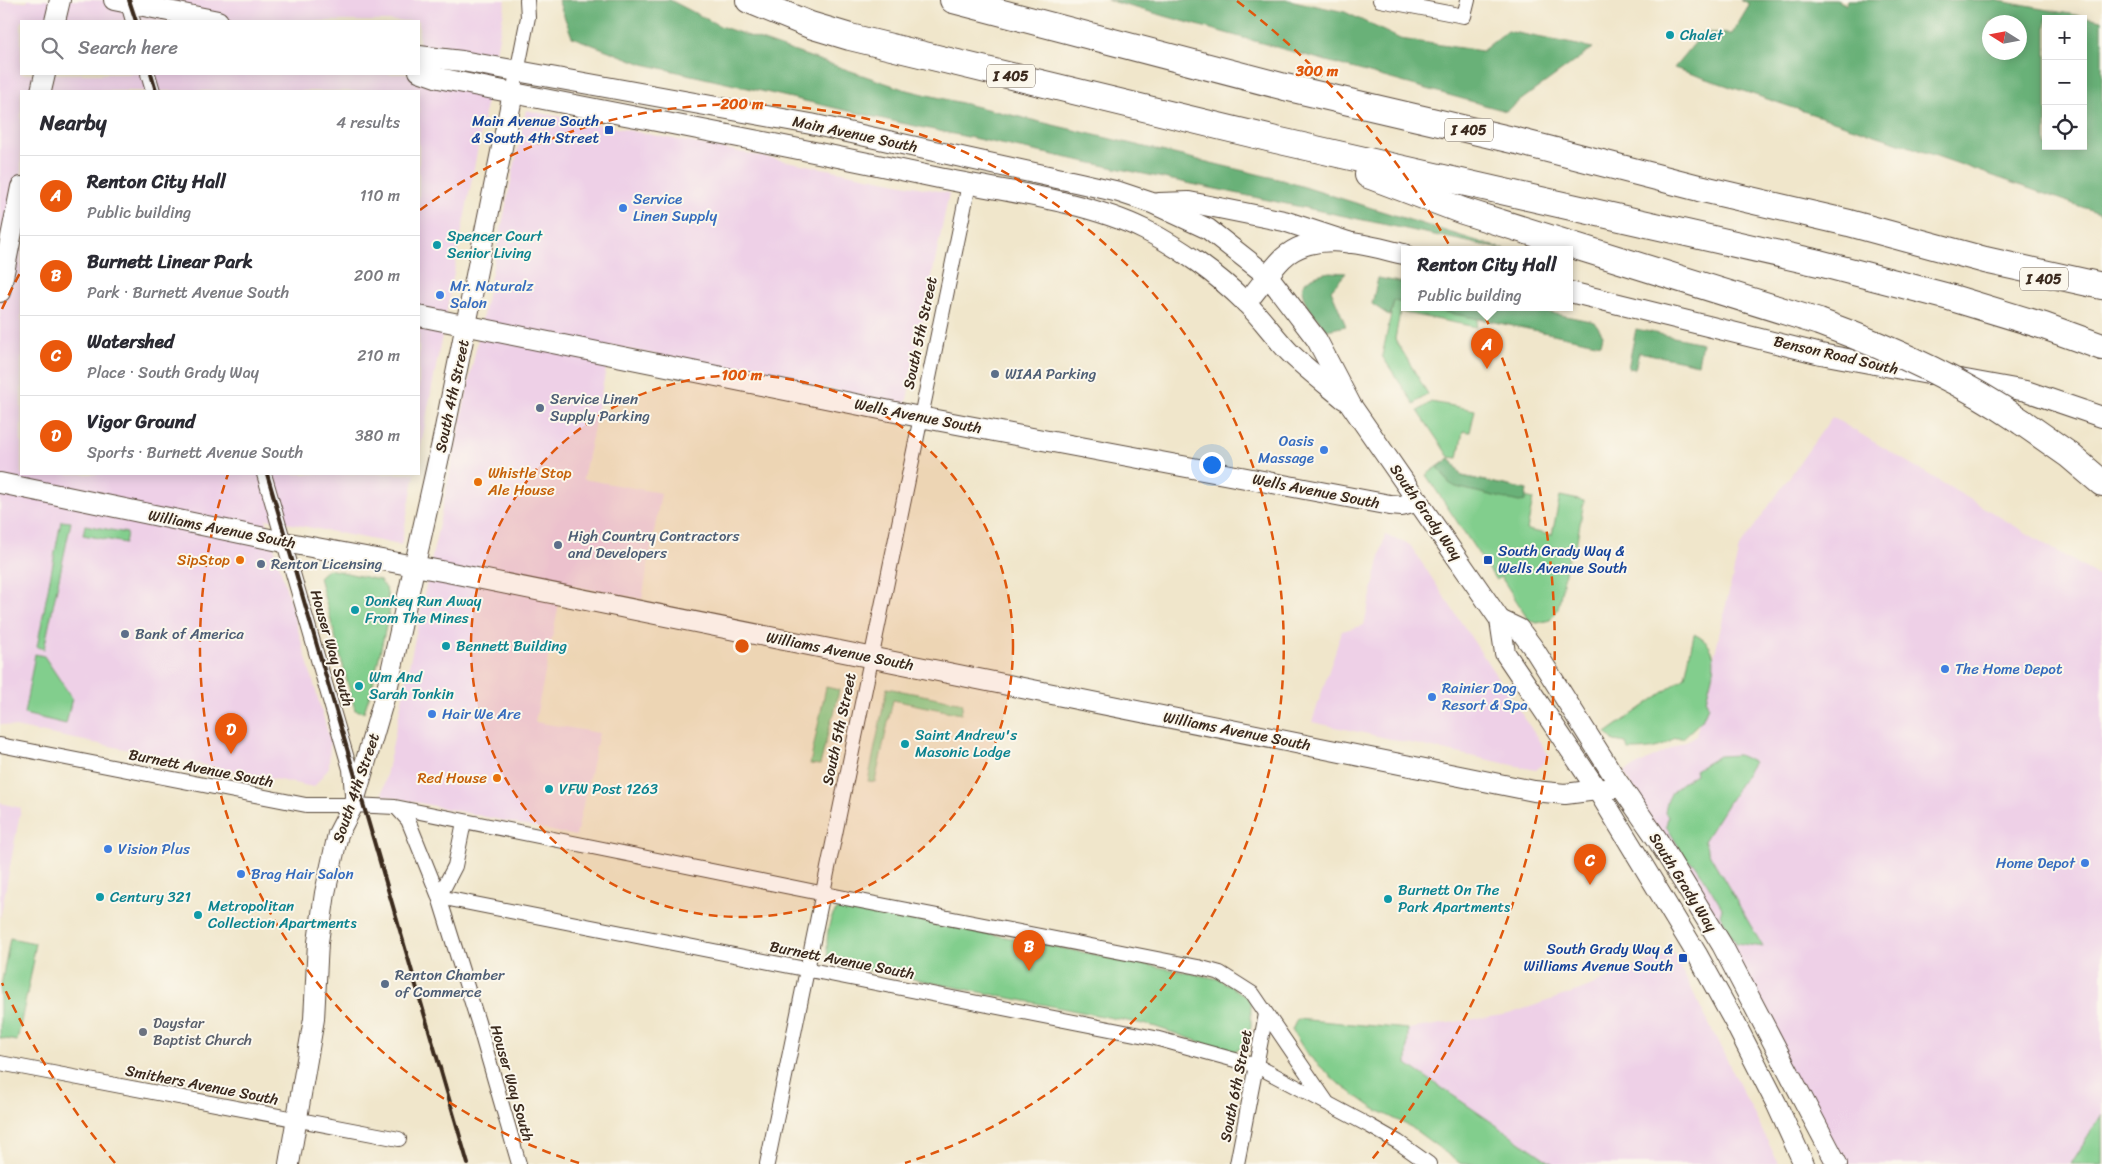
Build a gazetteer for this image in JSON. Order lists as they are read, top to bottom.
{
  "streets": {
    "highway": ["I 405"],
    "street": [
      "Main Avenue South",
      "South 5th Street",
      "Benson Road South",
      "South 4th Street",
      "Wells Avenue South",
      "South Grady Way",
      "Williams Avenue South",
      "Houser Way South",
      "Burnett Avenue South",
      "Smithers Avenue South",
      "South 6th Street"
    ]
  },
  "crossings": [
    ["Main Avenue South", "South 5th Street"],
    ["Main Avenue South", "South 4th Street"],
    ["Main Avenue South", "South Grady Way"],
    ["South 5th Street", "Wells Avenue South"],
    ["South 5th Street", "Williams Avenue South"],
    ["South 5th Street", "Burnett Avenue South"],
    ["South 4th Street", "Wells Avenue South"],
    ["South 4th Street", "Williams Avenue South"],
    ["South 4th Street", "Houser Way South"],
    ["South 4th Street", "Burnett Avenue South"],
    ["South 4th Street", "Smithers Avenue South"],
    ["Wells Avenue South", "South Grady Way"],
    ["South Grady Way", "Williams Avenue South"],
    ["Williams Avenue South", "Houser Way South"],
    ["Houser Way South", "Burnett Avenue South"],
    ["Burnett Avenue South", "South 6th Street"]
  ],
  "places": {
    "other": [
      "Chalet",
      "Service Linen Supply",
      "Spencer Court Senior Living",
      "Mr. Naturalz Salon",
      "WIAA Parking",
      "Service Linen Supply Parking",
      "Oasis Massage",
      "Whistle Stop Ale House",
      "High Country Contractors and Developers",
      "SipStop",
      "Renton Licensing",
      "Donkey Run Away From The Mines",
      "Bank of America",
      "Bennett Building",
      "The Home Depot",
      "Wm And Sarah Tonkin",
      "Rainier Dog Resort & Spa",
      "Hair We Are",
      "Saint Andrew's Masonic Lodge",
      "Red House",
      "VFW Post 1263",
      "Vision Plus",
      "Home Depot",
      "Brag Hair Salon",
      "Century 321",
      "Burnett On The Park Apartments",
      "Metropolitan Collection Apartments",
      "Renton Chamber of Commerce",
      "Daystar Baptist Church"
    ],
    "transit": ["Main Avenue South & South 4th Street", "South Grady Way & Wells Avenue South", "South Grady Way & Williams Avenue South"]
  },
  "north": "left",
  "page": {
    "map_buttons": ["+", "−"],
    "search": "Search here",
    "heading": ["Nearby", "4 results"],
    "list": [
      {
        "mark": "A",
        "name": "Renton City Hall",
        "note": "Public building",
        "value": "110 m"
      },
      {
        "mark": "B",
        "name": "Burnett Linear Park",
        "note": "Park · Burnett Avenue South",
        "value": "200 m"
      },
      {
        "mark": "C",
        "name": "Watershed",
        "note": "Place · South Grady Way",
        "value": "210 m"
      },
      {
        "mark": "D",
        "name": "Vigor Ground",
        "note": "Sports · Burnett Avenue South",
        "value": "380 m"
      }
    ],
    "popup": ["Renton City Hall", "Public building"],
    "pins": [
      "A",
      "D",
      "C",
      "B"
    ]
  },
  "rings": ["300 m", "200 m", "100 m"]
}
